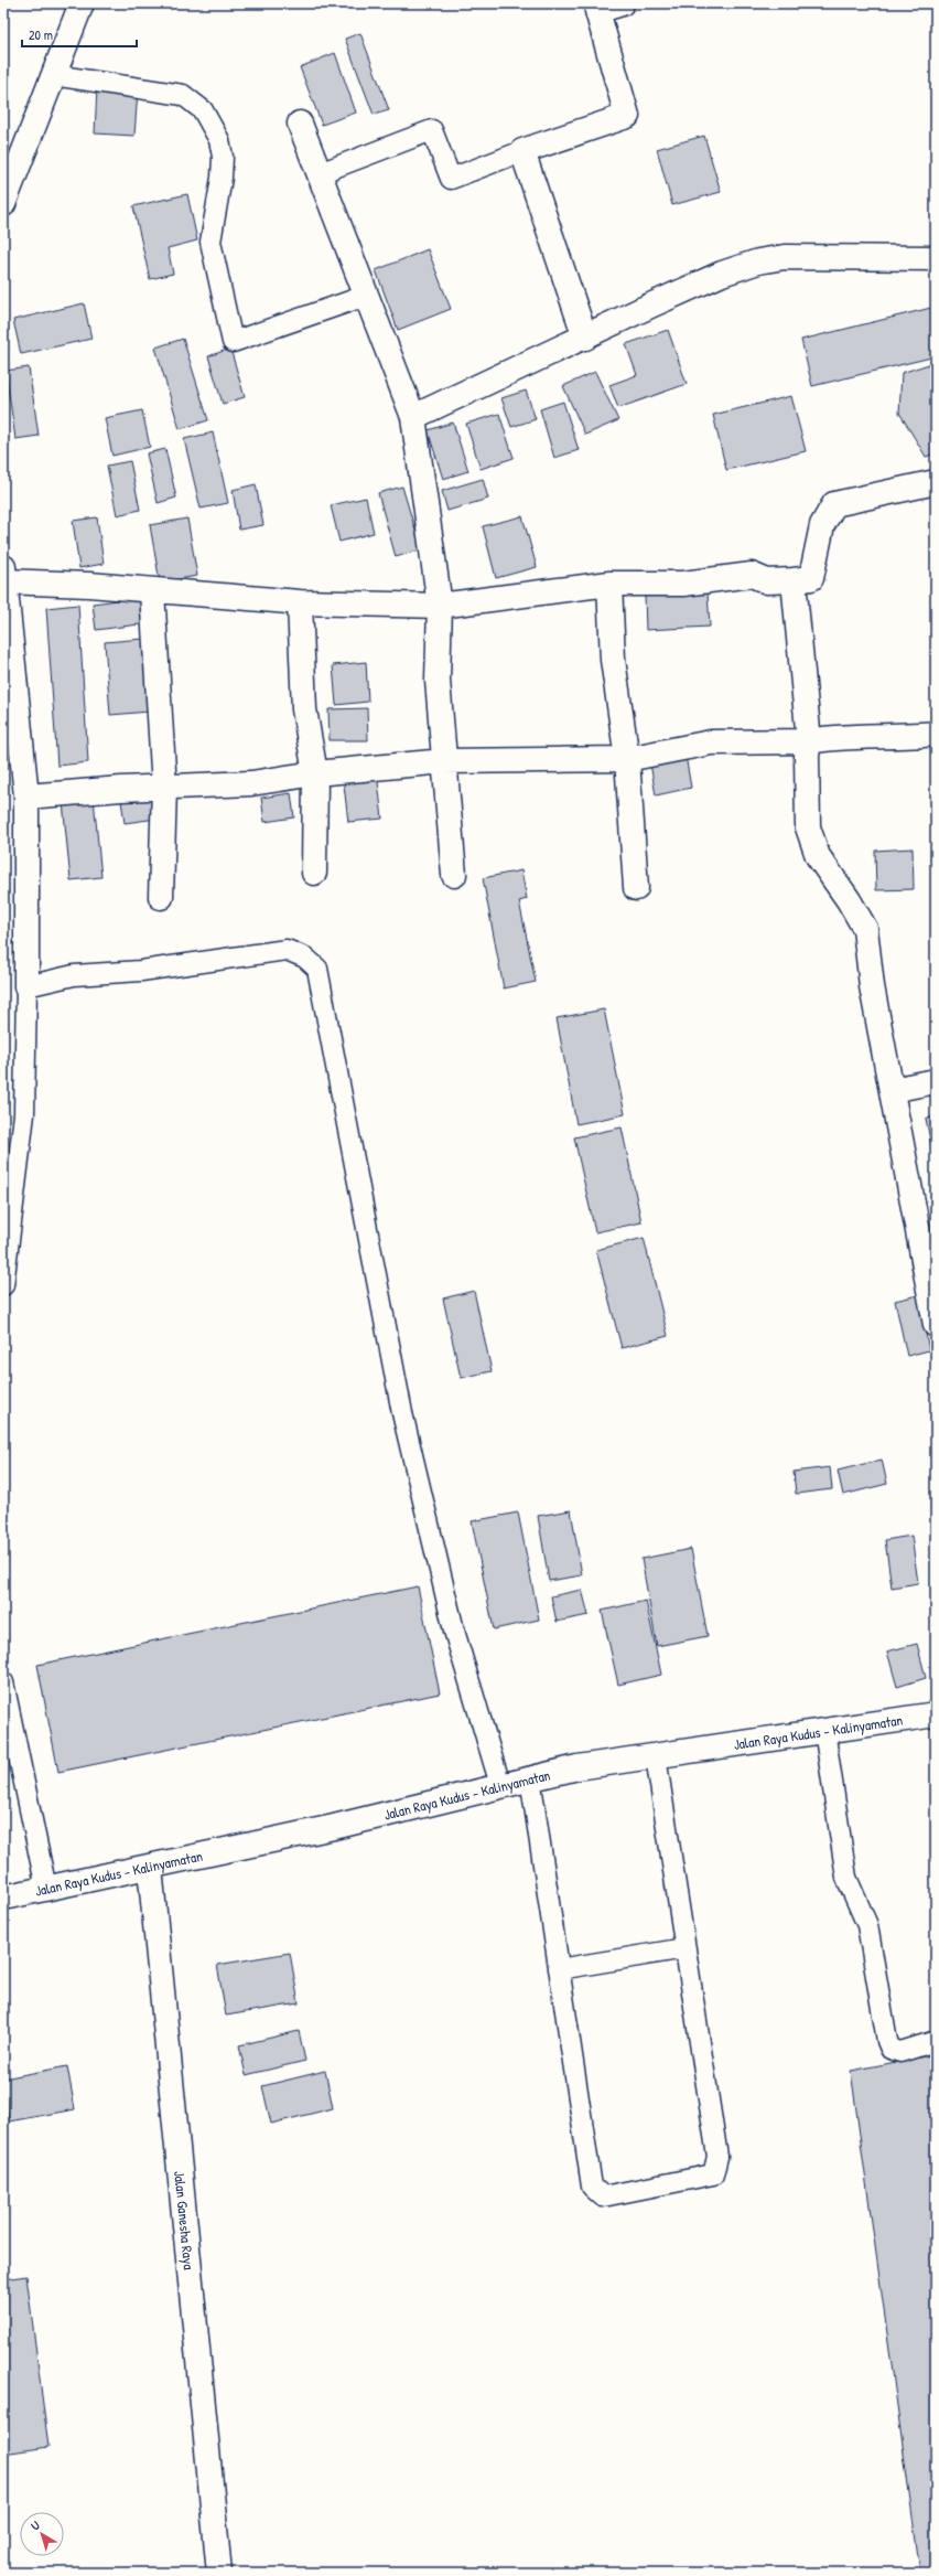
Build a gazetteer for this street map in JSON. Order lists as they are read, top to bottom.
{
  "streets": {
    "street": ["Jalan Raya Kudus - Kalinyamatan", "Jalan Ganesha Raya"]
  },
  "crossings": [
    ["Jalan Raya Kudus - Kalinyamatan", "Jalan Ganesha Raya"]
  ],
  "scale_bar": "20 m",
  "north": "top left"
}
